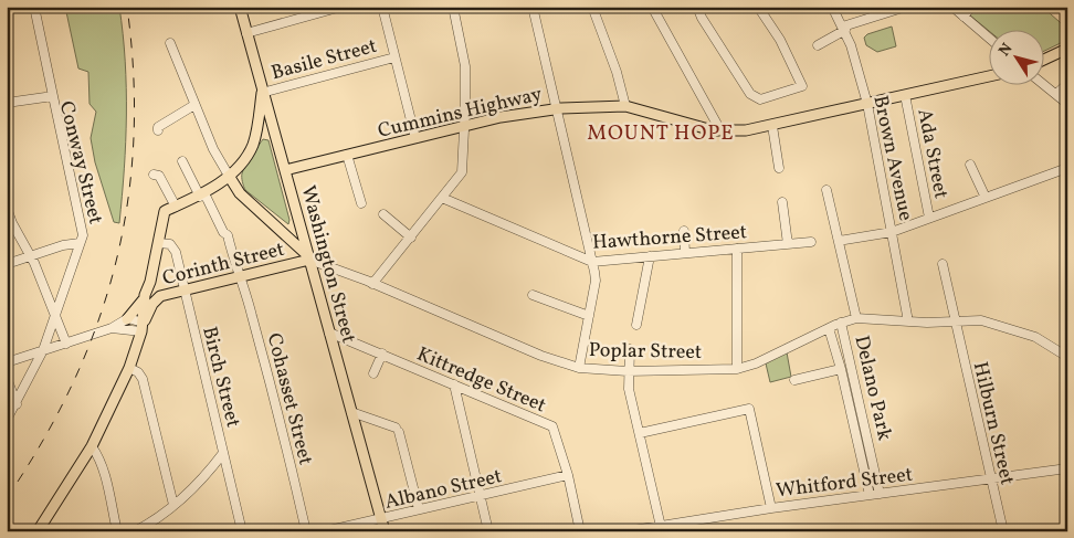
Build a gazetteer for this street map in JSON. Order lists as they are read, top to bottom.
{
  "streets": {
    "main road": [
      "Cummins Highway",
      "Corinth Street",
      "Washington Street",
      "Poplar Street"
    ],
    "street": [
      "Basile Street",
      "Ada Street",
      "Brown Avenue",
      "Conway Street",
      "Hawthorne Street",
      "Birch Street",
      "Kittredge Street",
      "Delano Park",
      "Cohasset Street",
      "Hilburn Street",
      "Whitford Street",
      "Albano Street"
    ]
  },
  "crossings": [
    ["Basile Street", "Washington Street"],
    ["Cummins Highway", "Ada Street"],
    ["Cummins Highway", "Brown Avenue"],
    ["Cummins Highway", "Washington Street"],
    ["Brown Avenue", "Poplar Street"],
    ["Corinth Street", "Washington Street"],
    ["Corinth Street", "Poplar Street"],
    ["Corinth Street", "Birch Street"],
    ["Corinth Street", "Cohasset Street"],
    ["Washington Street", "Poplar Street"],
    ["Washington Street", "Kittredge Street"],
    ["Washington Street", "Albano Street"],
    ["Poplar Street", "Delano Park"],
    ["Poplar Street", "Hilburn Street"],
    ["Kittredge Street", "Albano Street"],
    ["Delano Park", "Whitford Street"],
    ["Hilburn Street", "Whitford Street"]
  ],
  "districts": ["MOUNT HOPE"],
  "north": "top left"
}
